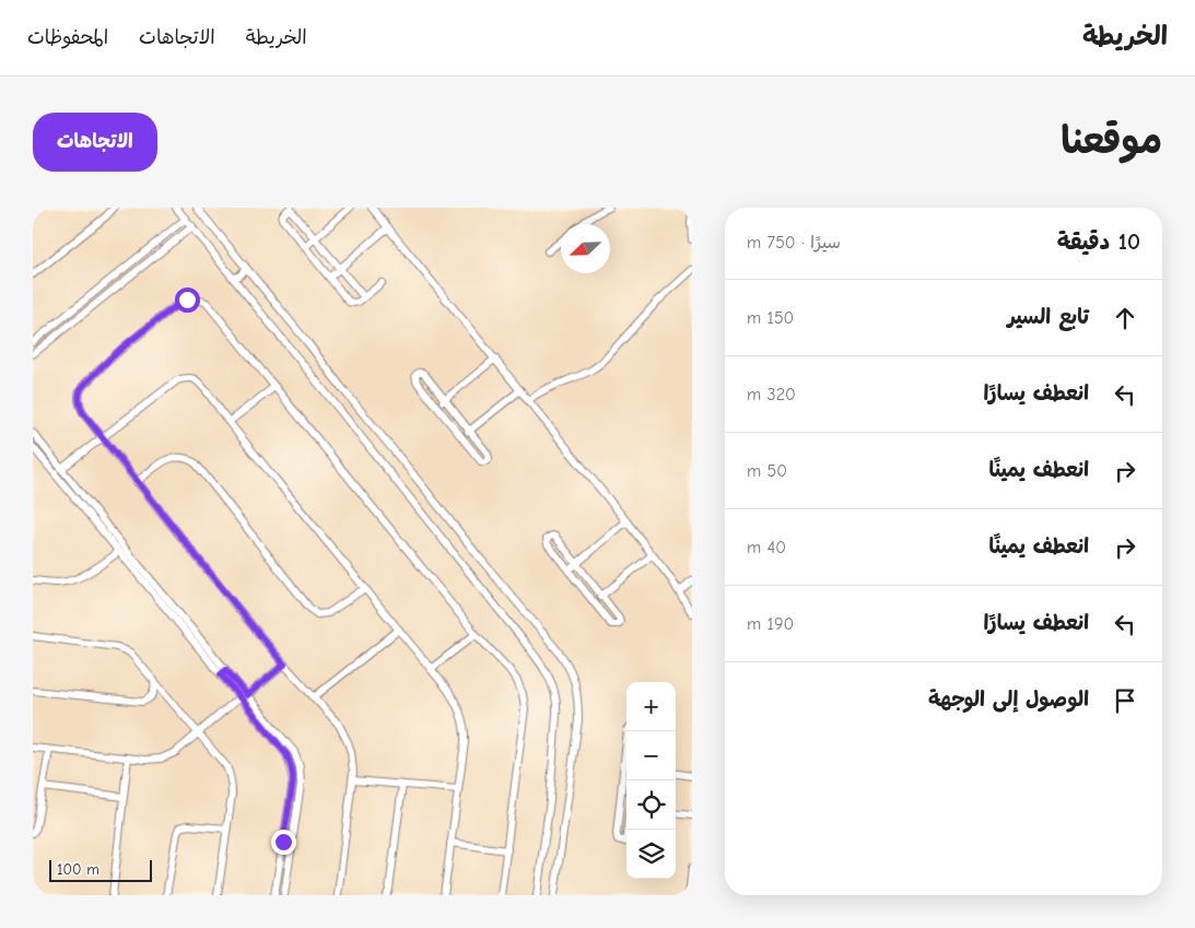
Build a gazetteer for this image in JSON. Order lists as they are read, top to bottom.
{
  "scale_bar": "100 m",
  "north": "bottom left",
  "page": {
    "header": "الخريطة",
    "nav": ["الخريطة", "الاتجاهات", "المحفوظات"],
    "title": "موقعنا",
    "buttons": "الاتجاهات",
    "heading": ["10 دقيقة", "سيرًا · 750 m"],
    "list": [
      ["تابع السير", "150 m"],
      ["انعطف يسارًا", "320 m"],
      ["انعطف يمينًا", "50 m"],
      ["انعطف يمينًا", "40 m"],
      ["انعطف يسارًا", "190 m"],
      "الوصول إلى الوجهة"
    ],
    "map_buttons": ["+", "−"],
    "scale": "100 m"
  }
}
